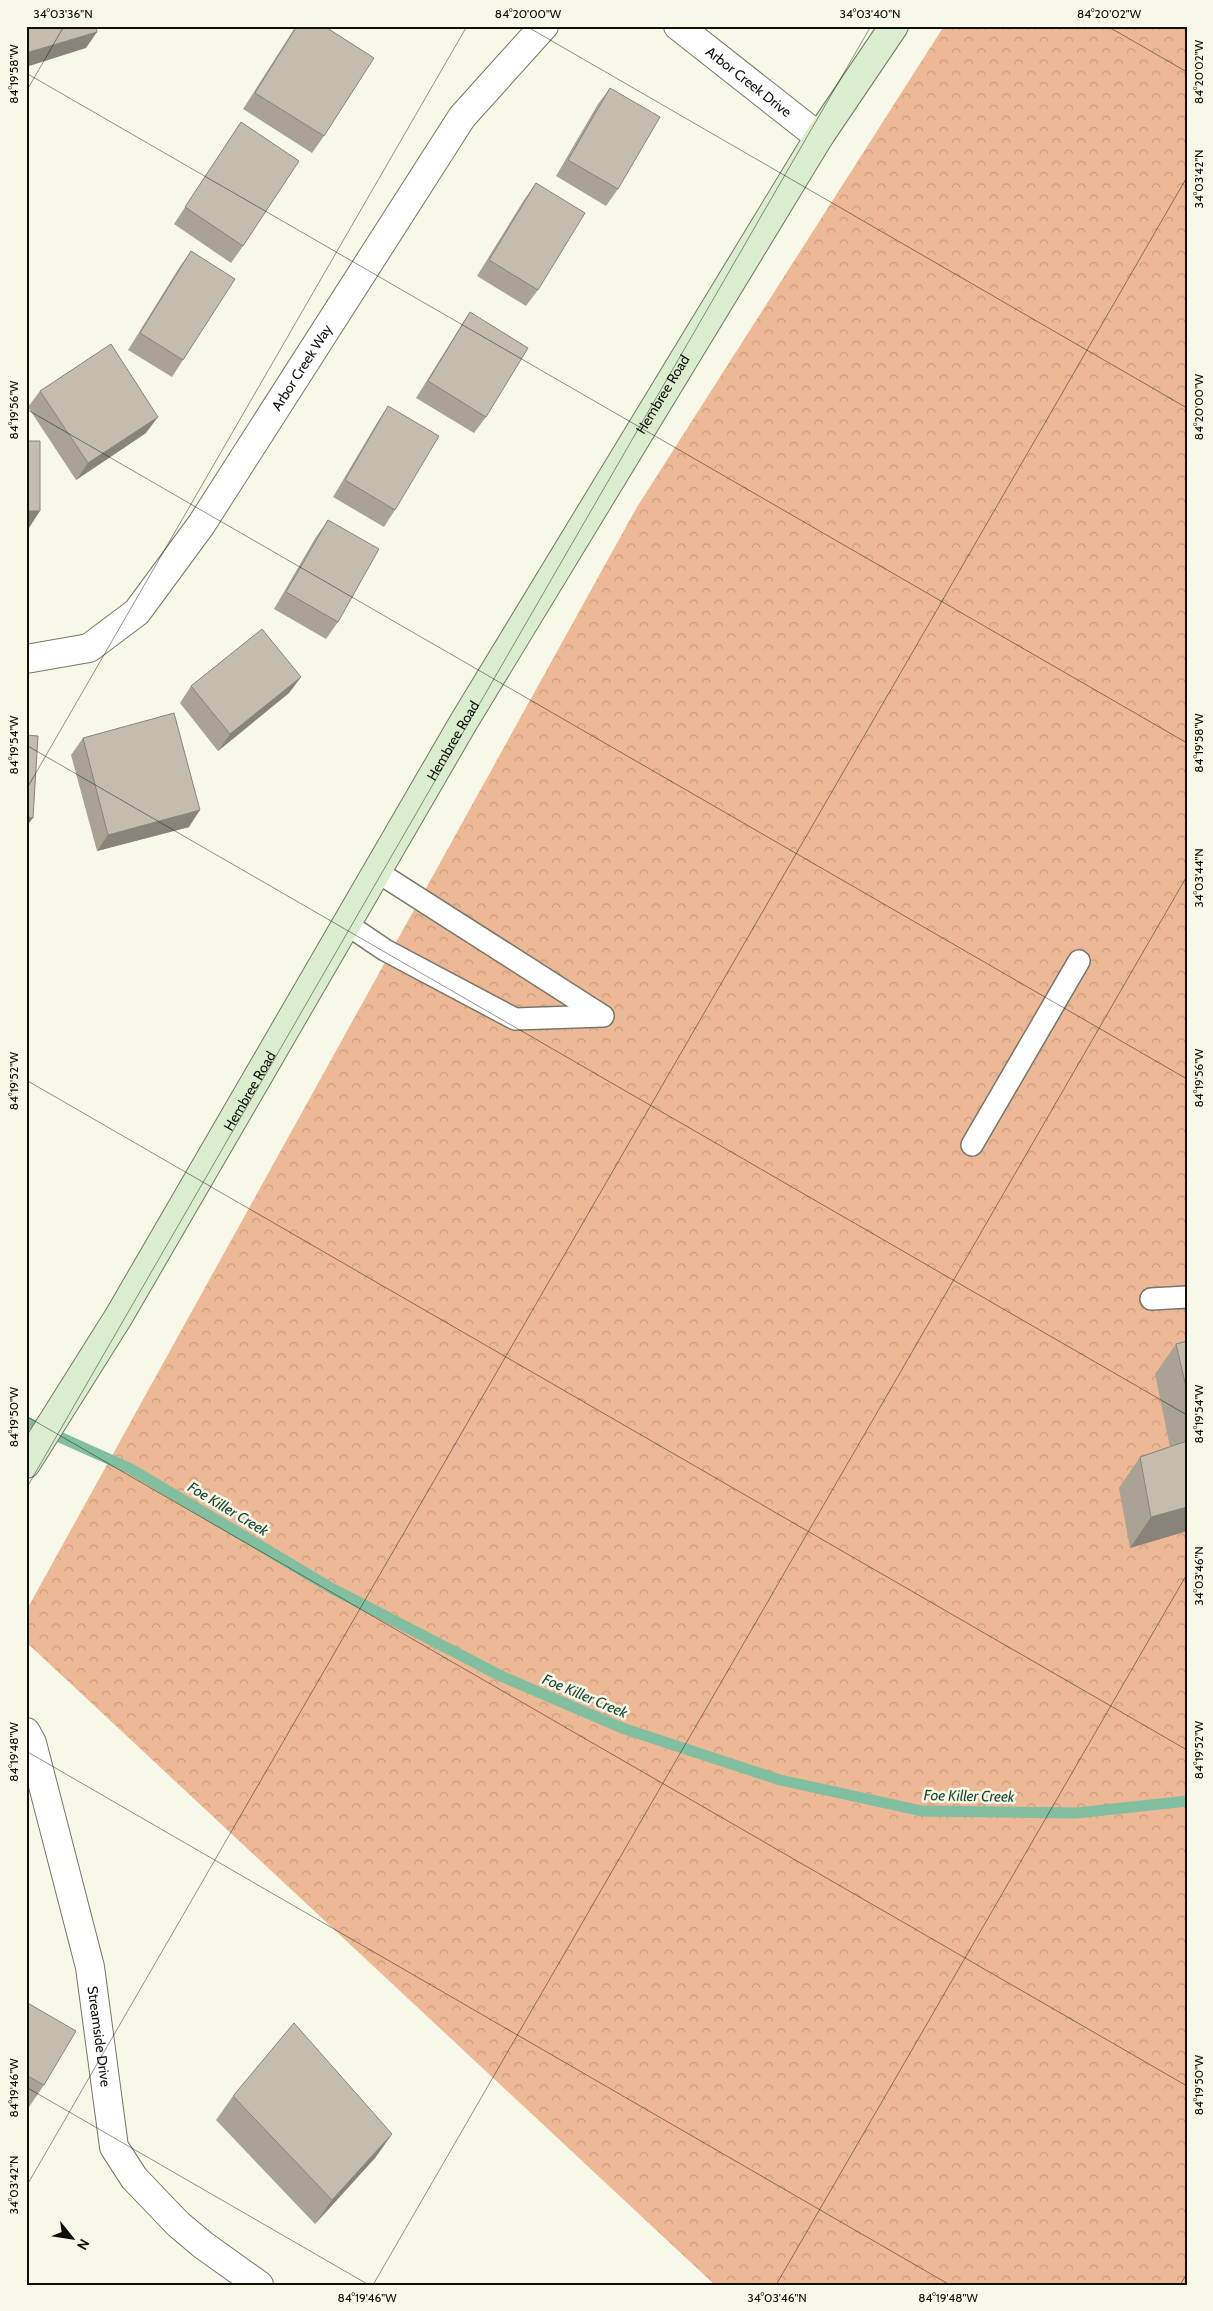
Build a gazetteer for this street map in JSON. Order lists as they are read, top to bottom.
{
  "streets": {
    "street": [
      "Arbor Creek Drive",
      "Arbor Creek Way",
      "Hembree Road",
      "Streamside Drive"
    ]
  },
  "crossings": [
    ["Arbor Creek Drive", "Hembree Road"]
  ],
  "water": ["Foe Killer Creek"],
  "north": "bottom right",
  "coordinates": [
    "34°03'36\"N",
    "84°20'00\"W",
    "34°03'40\"N",
    "84°20'02\"W",
    "84°19'58\"W",
    "34°03'42\"N",
    "84°19'56\"W",
    "84°19'54\"W",
    "34°03'44\"N",
    "84°19'52\"W",
    "84°19'50\"W",
    "34°03'46\"N",
    "84°19'48\"W",
    "84°19'46\"W"
  ]
}
